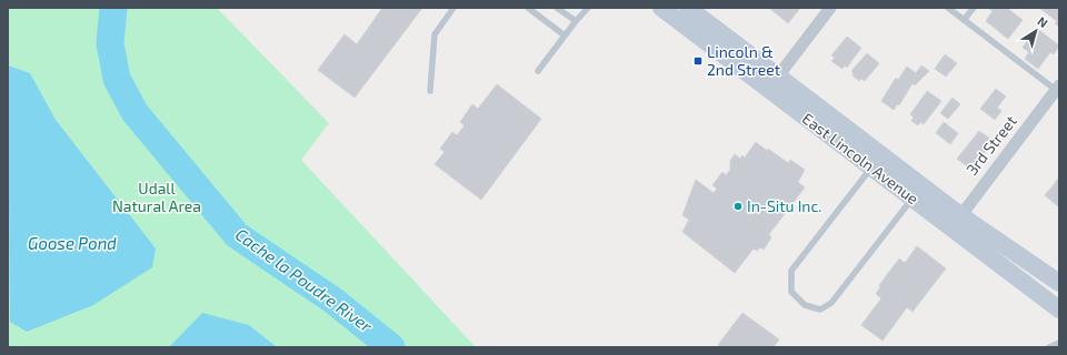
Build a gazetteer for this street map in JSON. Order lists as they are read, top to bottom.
{
  "streets": {
    "street": ["3rd Street", "East Lincoln Avenue"]
  },
  "crossings": [
    ["3rd Street", "East Lincoln Avenue"]
  ],
  "water": ["Goose Pond", "Cache la Poudre River"],
  "parks": ["Udall Natural Area"],
  "places": {
    "transit": ["Lincoln & 2nd Street"],
    "other": ["In-Situ Inc."]
  },
  "north": "top right"
}
